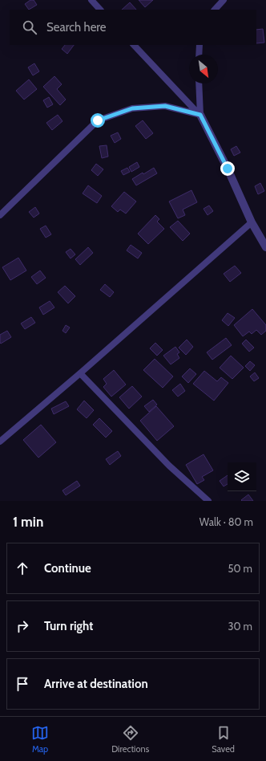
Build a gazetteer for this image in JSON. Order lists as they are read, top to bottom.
{
  "north": "bottom right",
  "page": {
    "search": "Search here",
    "heading": ["1 min", "Walk · 80 m"],
    "list": [
      ["Continue", "50 m"],
      ["Turn right", "30 m"],
      "Arrive at destination"
    ],
    "nav": ["Map", "Directions", "Saved"]
  }
}
